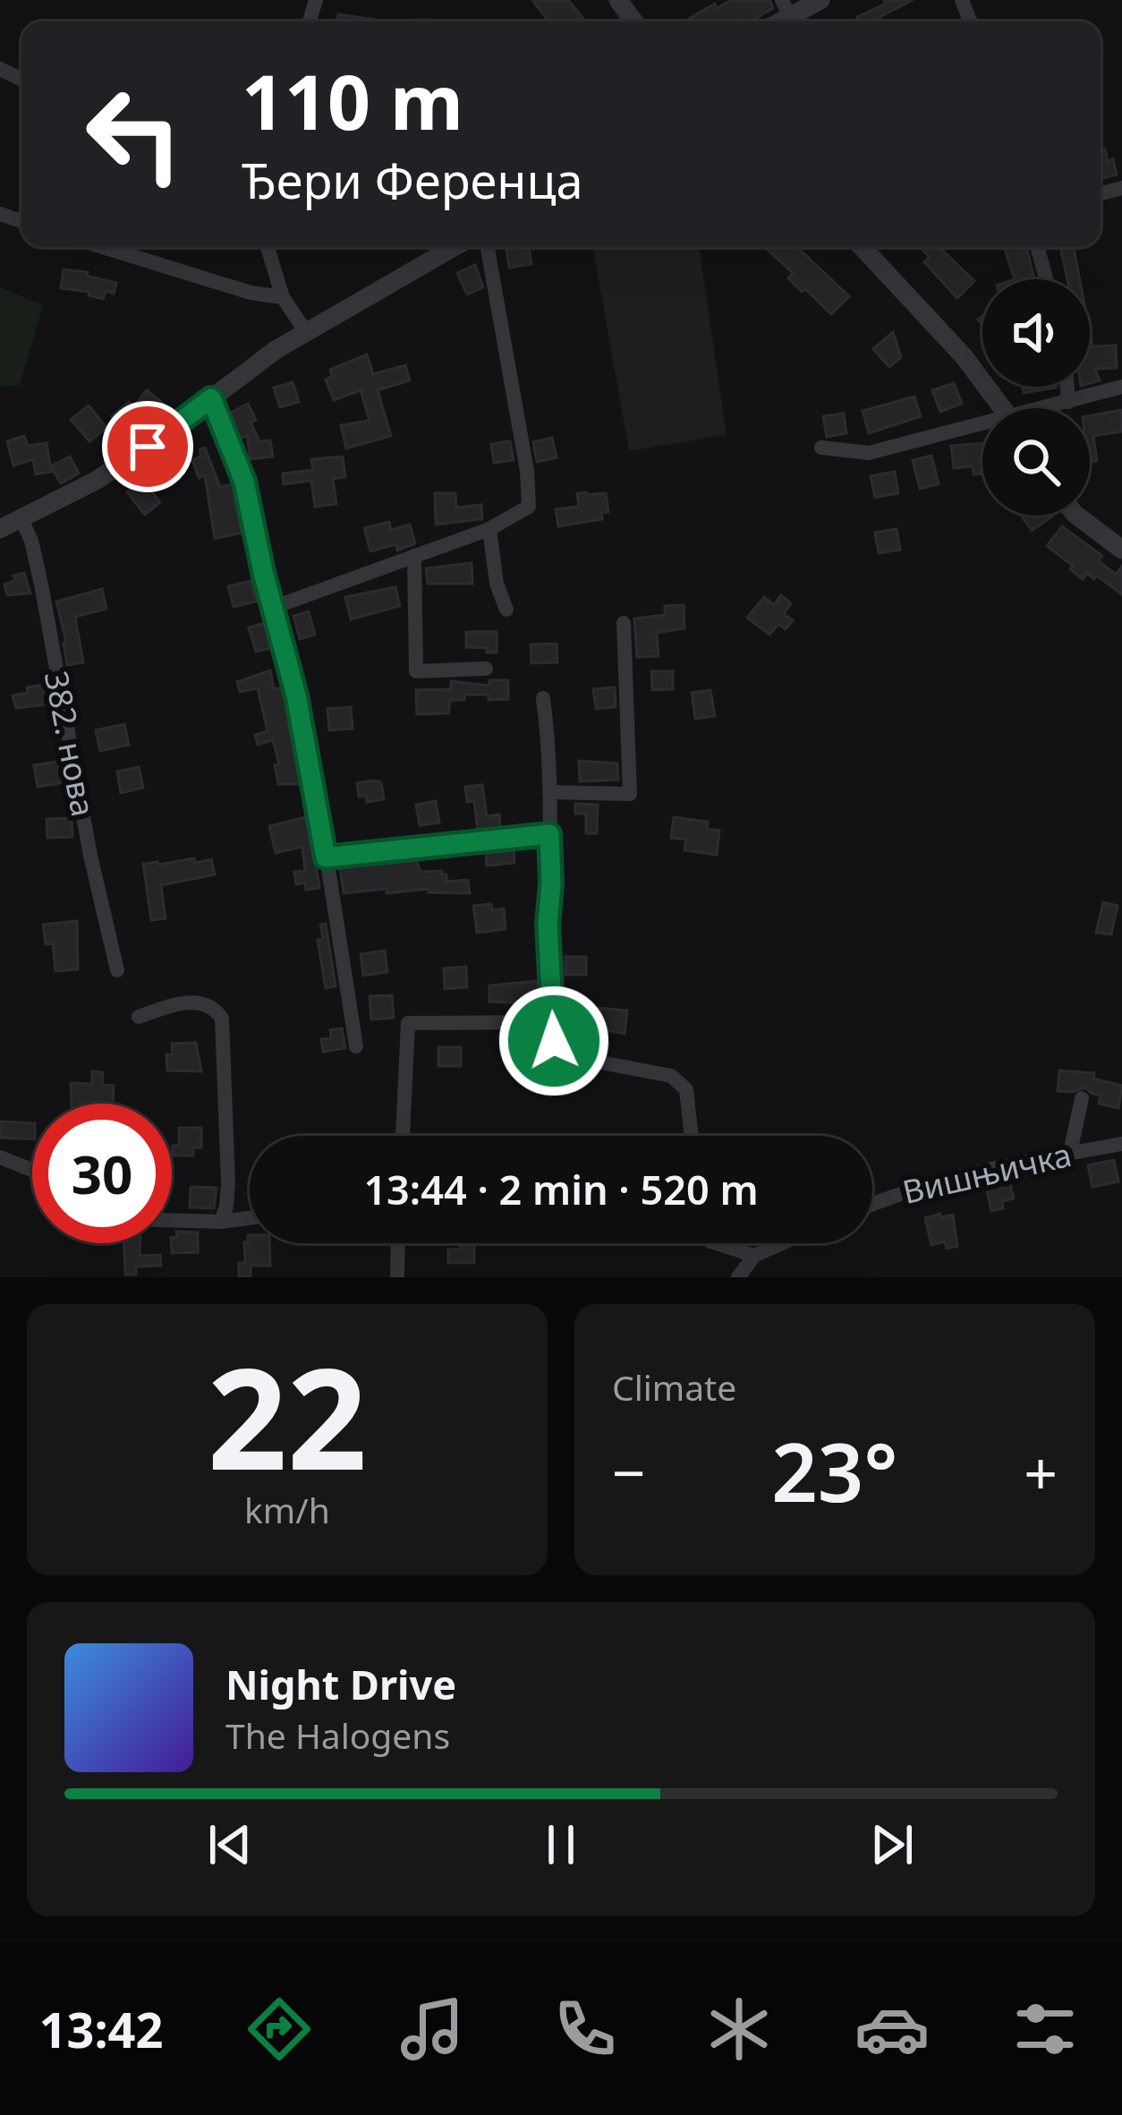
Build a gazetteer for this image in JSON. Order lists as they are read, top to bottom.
{
  "streets": {
    "street": ["382. нова", "Вишњичка"]
  },
  "page": {
    "turn": ["110 m", "Ђери Ференца"],
    "limit": "30",
    "trip": "13:44 · 2 min · 520 m",
    "tile": [
      ["22", "km/h"],
      "Climate"
    ],
    "heat": ["−", "23°", "+"],
    "song": ["Night Drive", "The Halogens"],
    "tabs": "13:42"
  }
}
